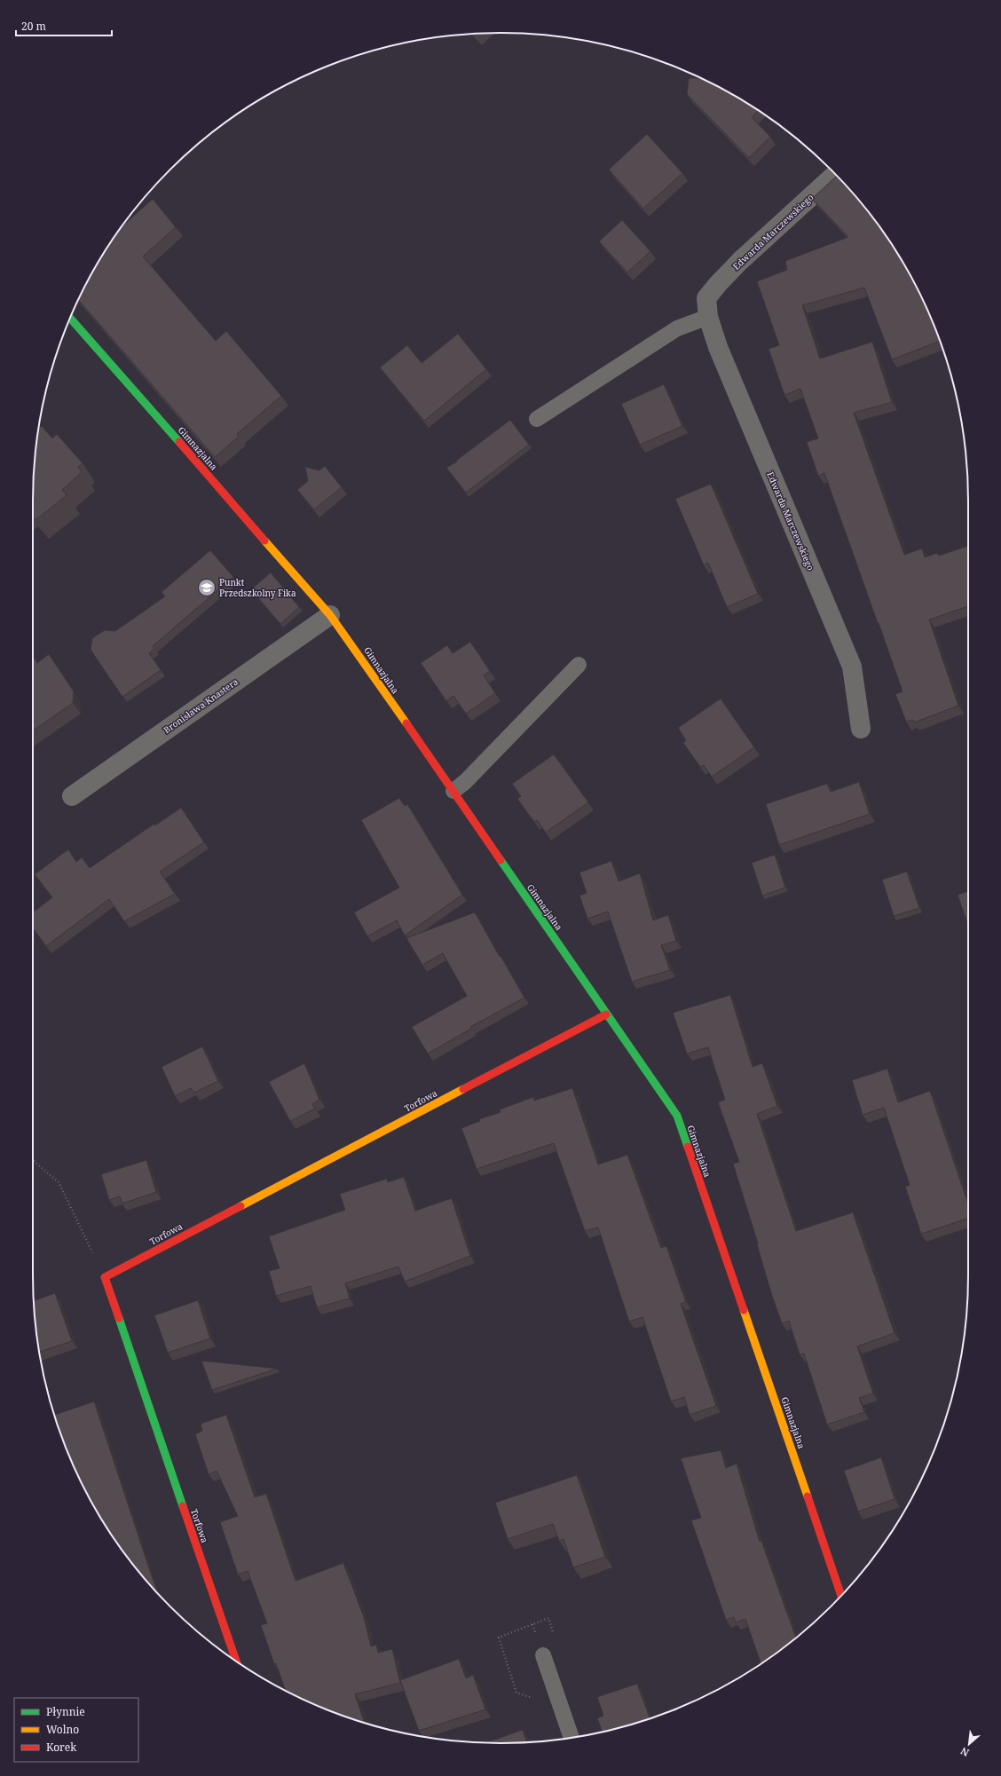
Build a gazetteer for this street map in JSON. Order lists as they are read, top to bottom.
{
  "streets": {
    "street": [
      "Edwarda Marczewskiego",
      "Gimnazjalna",
      "Bronisława Knastera",
      "Torfowa"
    ]
  },
  "crossings": [
    ["Gimnazjalna", "Bronisława Knastera"],
    ["Gimnazjalna", "Torfowa"]
  ],
  "places": {
    "school or university": ["Punkt Przedszkolny Fika"]
  },
  "legend": ["Płynnie", "Wolno", "Korek"],
  "scale_bar": "20 m",
  "north": "bottom left"
}
